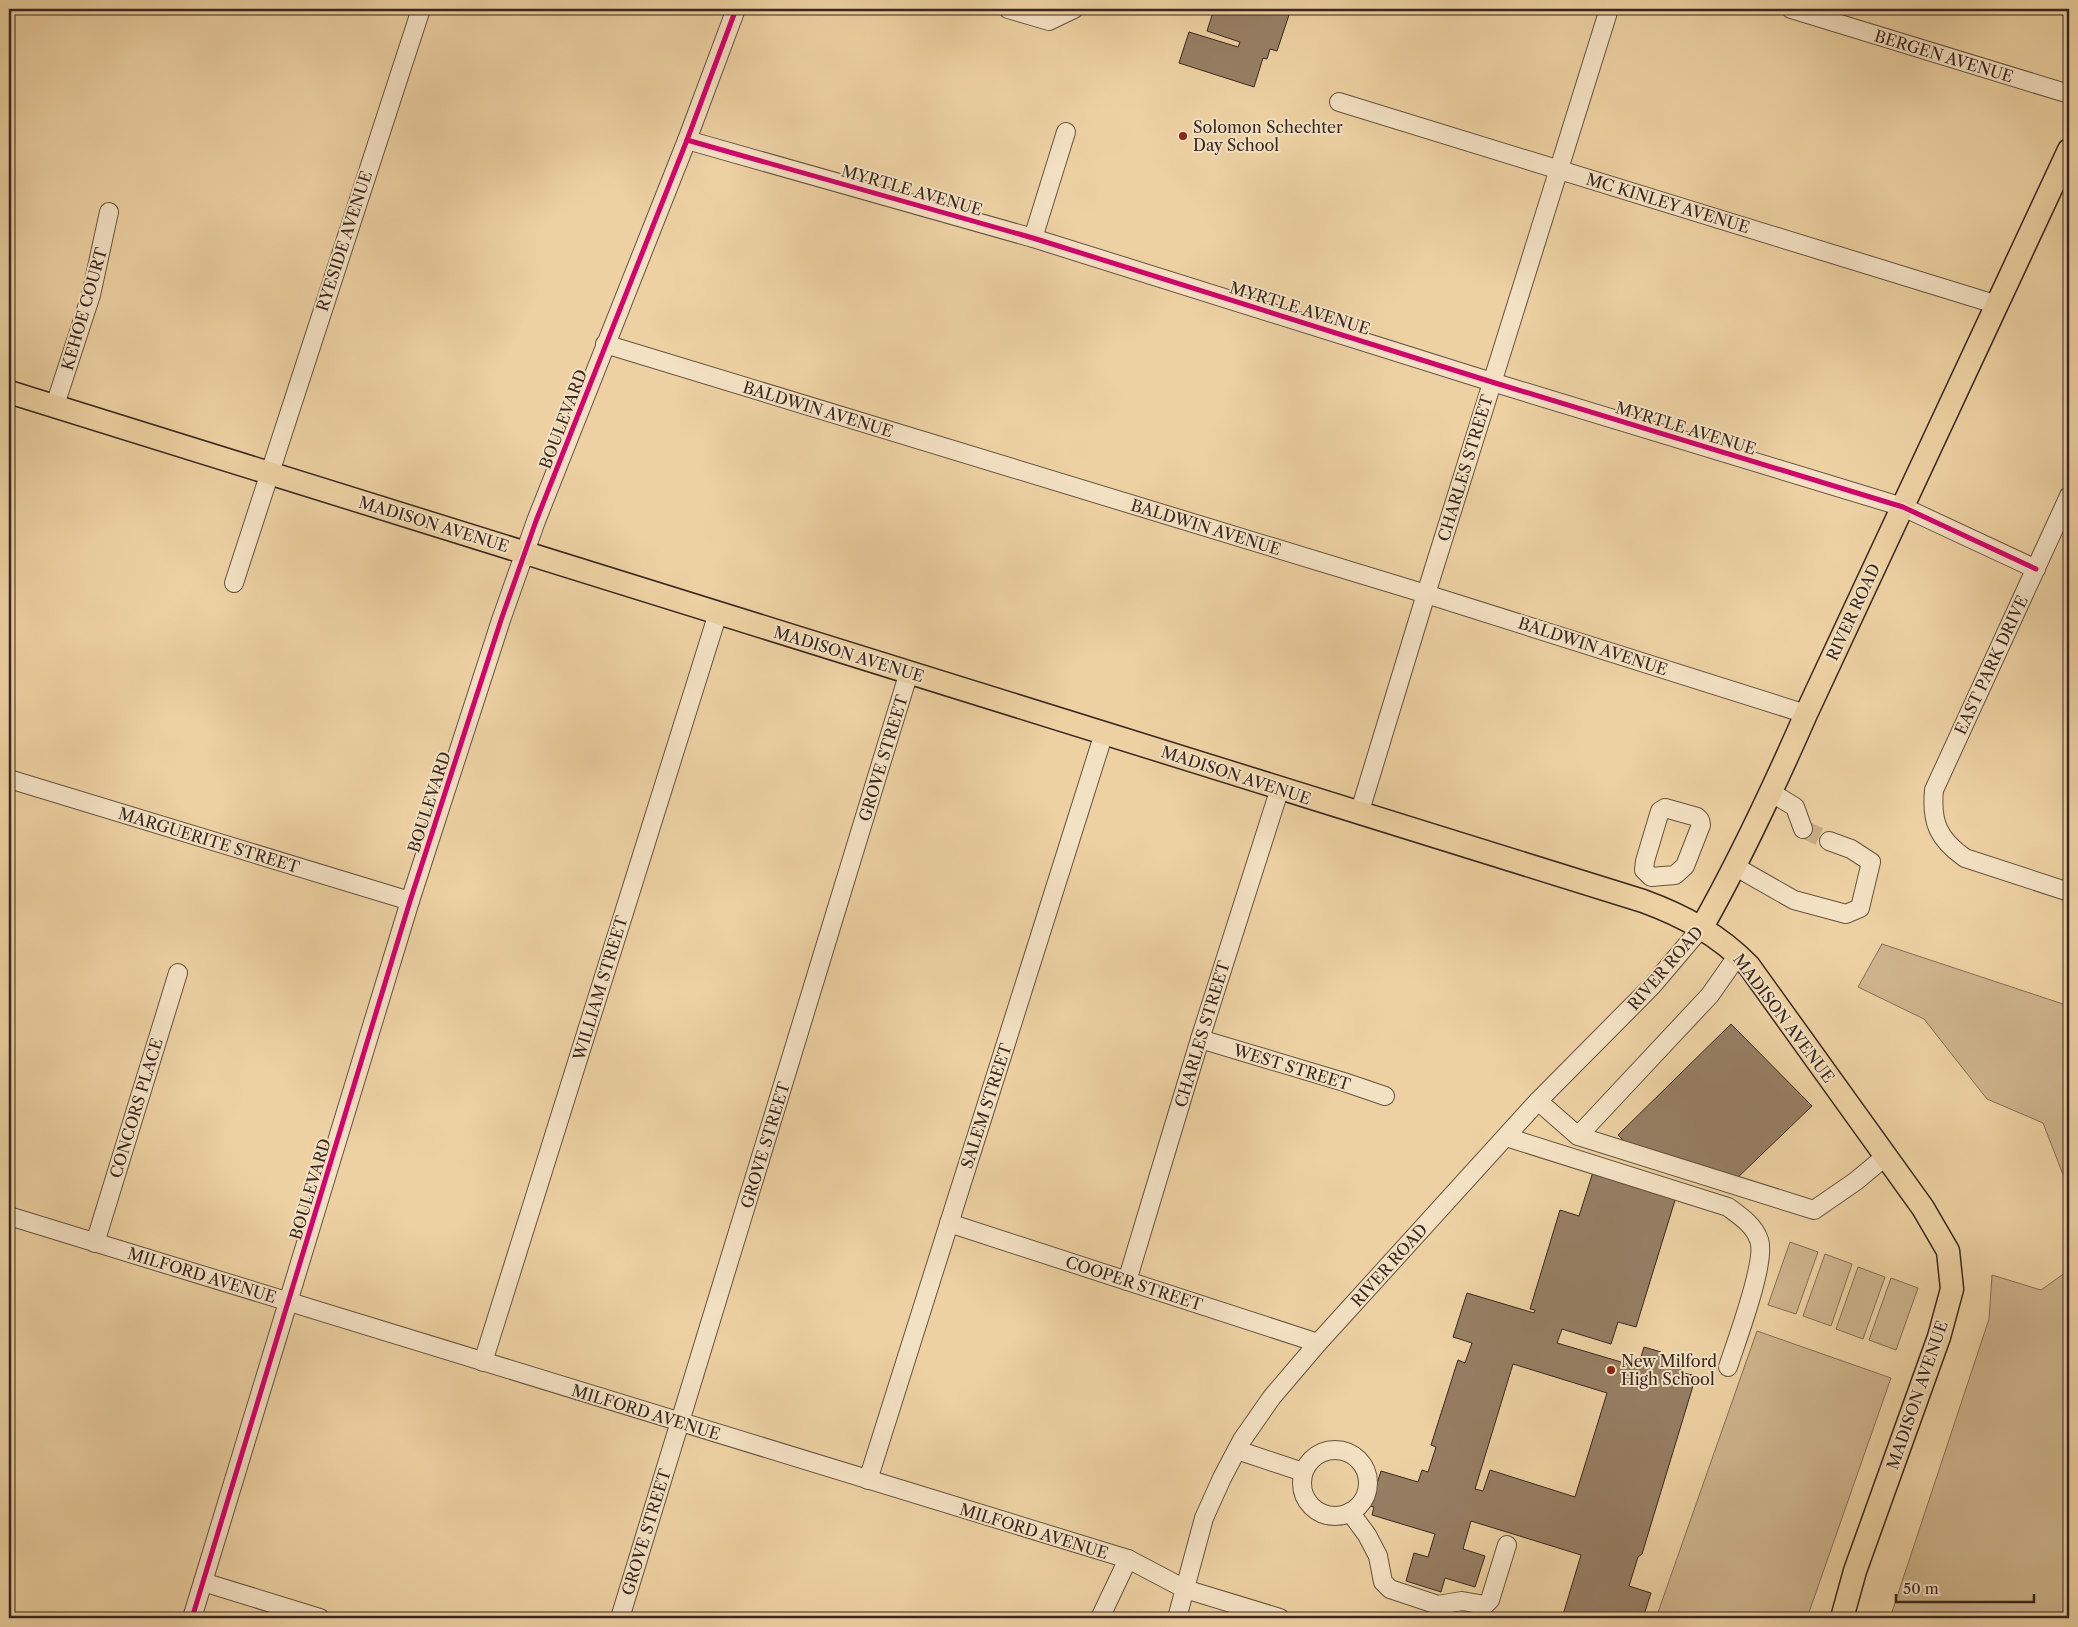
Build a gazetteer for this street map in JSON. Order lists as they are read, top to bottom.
{
  "streets": {
    "main road": ["MADISON AVENUE", "RIVER ROAD"],
    "street": [
      "BERGEN AVENUE",
      "MYRTLE AVENUE",
      "MC KINLEY AVENUE",
      "RYESIDE AVENUE",
      "KEHOE COURT",
      "BALDWIN AVENUE",
      "BOULEVARD",
      "CHARLES STREET",
      "EAST PARK DRIVE",
      "GROVE STREET",
      "MARGUERITE STREET",
      "WILLIAM STREET",
      "WEST STREET",
      "SALEM STREET",
      "CONCORS PLACE",
      "MILFORD AVENUE",
      "COOPER STREET"
    ]
  },
  "crossings": [
    ["MYRTLE AVENUE", "BOULEVARD"],
    ["MYRTLE AVENUE", "CHARLES STREET"],
    ["MYRTLE AVENUE", "RIVER ROAD"],
    ["MYRTLE AVENUE", "EAST PARK DRIVE"],
    ["MC KINLEY AVENUE", "CHARLES STREET"],
    ["MC KINLEY AVENUE", "RIVER ROAD"],
    ["RYESIDE AVENUE", "MADISON AVENUE"],
    ["KEHOE COURT", "MADISON AVENUE"],
    ["BALDWIN AVENUE", "BOULEVARD"],
    ["BALDWIN AVENUE", "CHARLES STREET"],
    ["BALDWIN AVENUE", "RIVER ROAD"],
    ["BOULEVARD", "MADISON AVENUE"],
    ["BOULEVARD", "MARGUERITE STREET"],
    ["BOULEVARD", "MILFORD AVENUE"],
    ["CHARLES STREET", "MADISON AVENUE"],
    ["CHARLES STREET", "WEST STREET"],
    ["CHARLES STREET", "COOPER STREET"],
    ["MADISON AVENUE", "RIVER ROAD"],
    ["MADISON AVENUE", "GROVE STREET"],
    ["MADISON AVENUE", "WILLIAM STREET"],
    ["MADISON AVENUE", "SALEM STREET"],
    ["RIVER ROAD", "MILFORD AVENUE"],
    ["RIVER ROAD", "COOPER STREET"],
    ["GROVE STREET", "MILFORD AVENUE"],
    ["WILLIAM STREET", "MILFORD AVENUE"],
    ["SALEM STREET", "MILFORD AVENUE"],
    ["SALEM STREET", "COOPER STREET"],
    ["CONCORS PLACE", "MILFORD AVENUE"]
  ],
  "places": ["Solomon Schechter Day School", "New Milford High School"],
  "scale_bar": "50 m"
}
